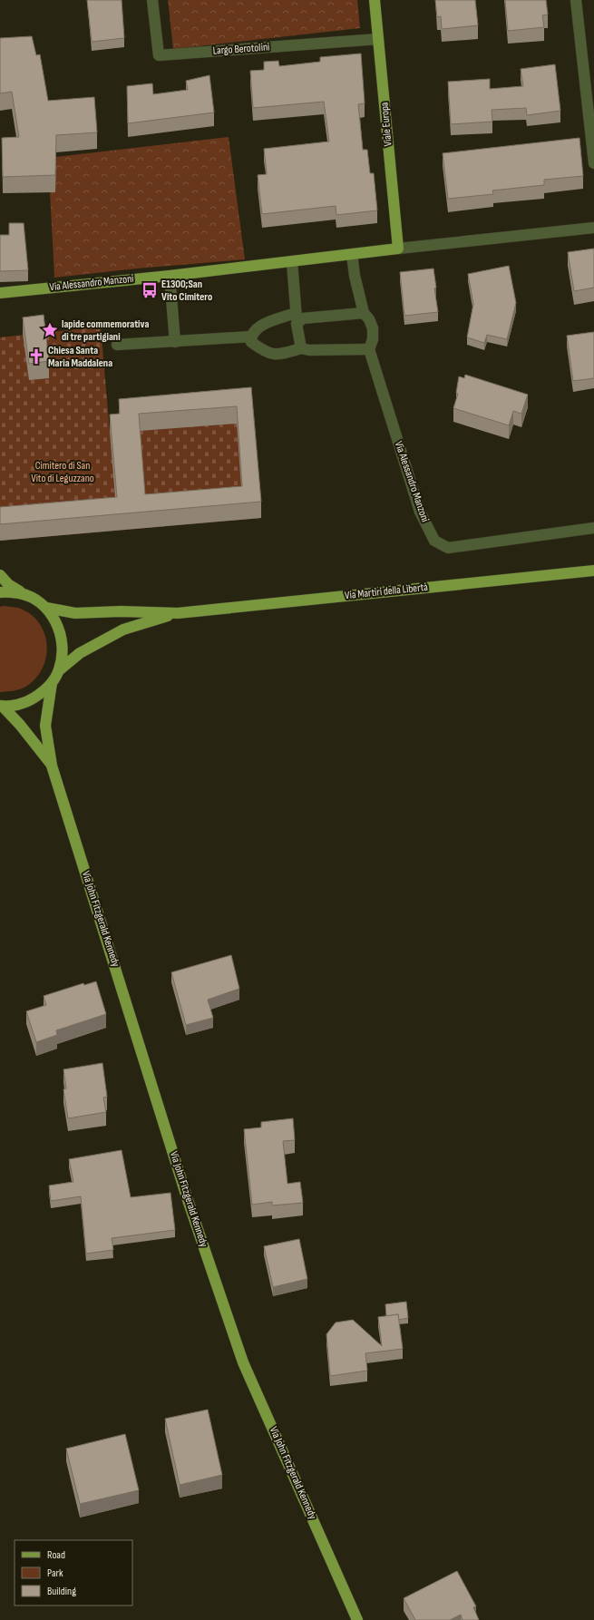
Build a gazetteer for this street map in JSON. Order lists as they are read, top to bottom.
{
  "streets": {
    "main road": [
      "Viale Europa",
      "Via Alessandro Manzoni",
      "Via Martiri della Libertà",
      "Via John Fitzgerald Kennedy"
    ],
    "street": ["Largo Berotolini"]
  },
  "crossings": [
    ["Largo Berotolini", "Viale Europa"],
    ["Viale Europa", "Via Alessandro Manzoni"]
  ],
  "parks": ["Cimitero di San Vito di Leguzzano"],
  "places": {
    "bus stop": ["E1300;San Vito Cimitero"],
    "place": ["lapide commemorativa di tre partigiani"],
    "church": ["Chiesa Santa Maria Maddalena"]
  },
  "legend": ["Road", "Park", "Building"]
}
